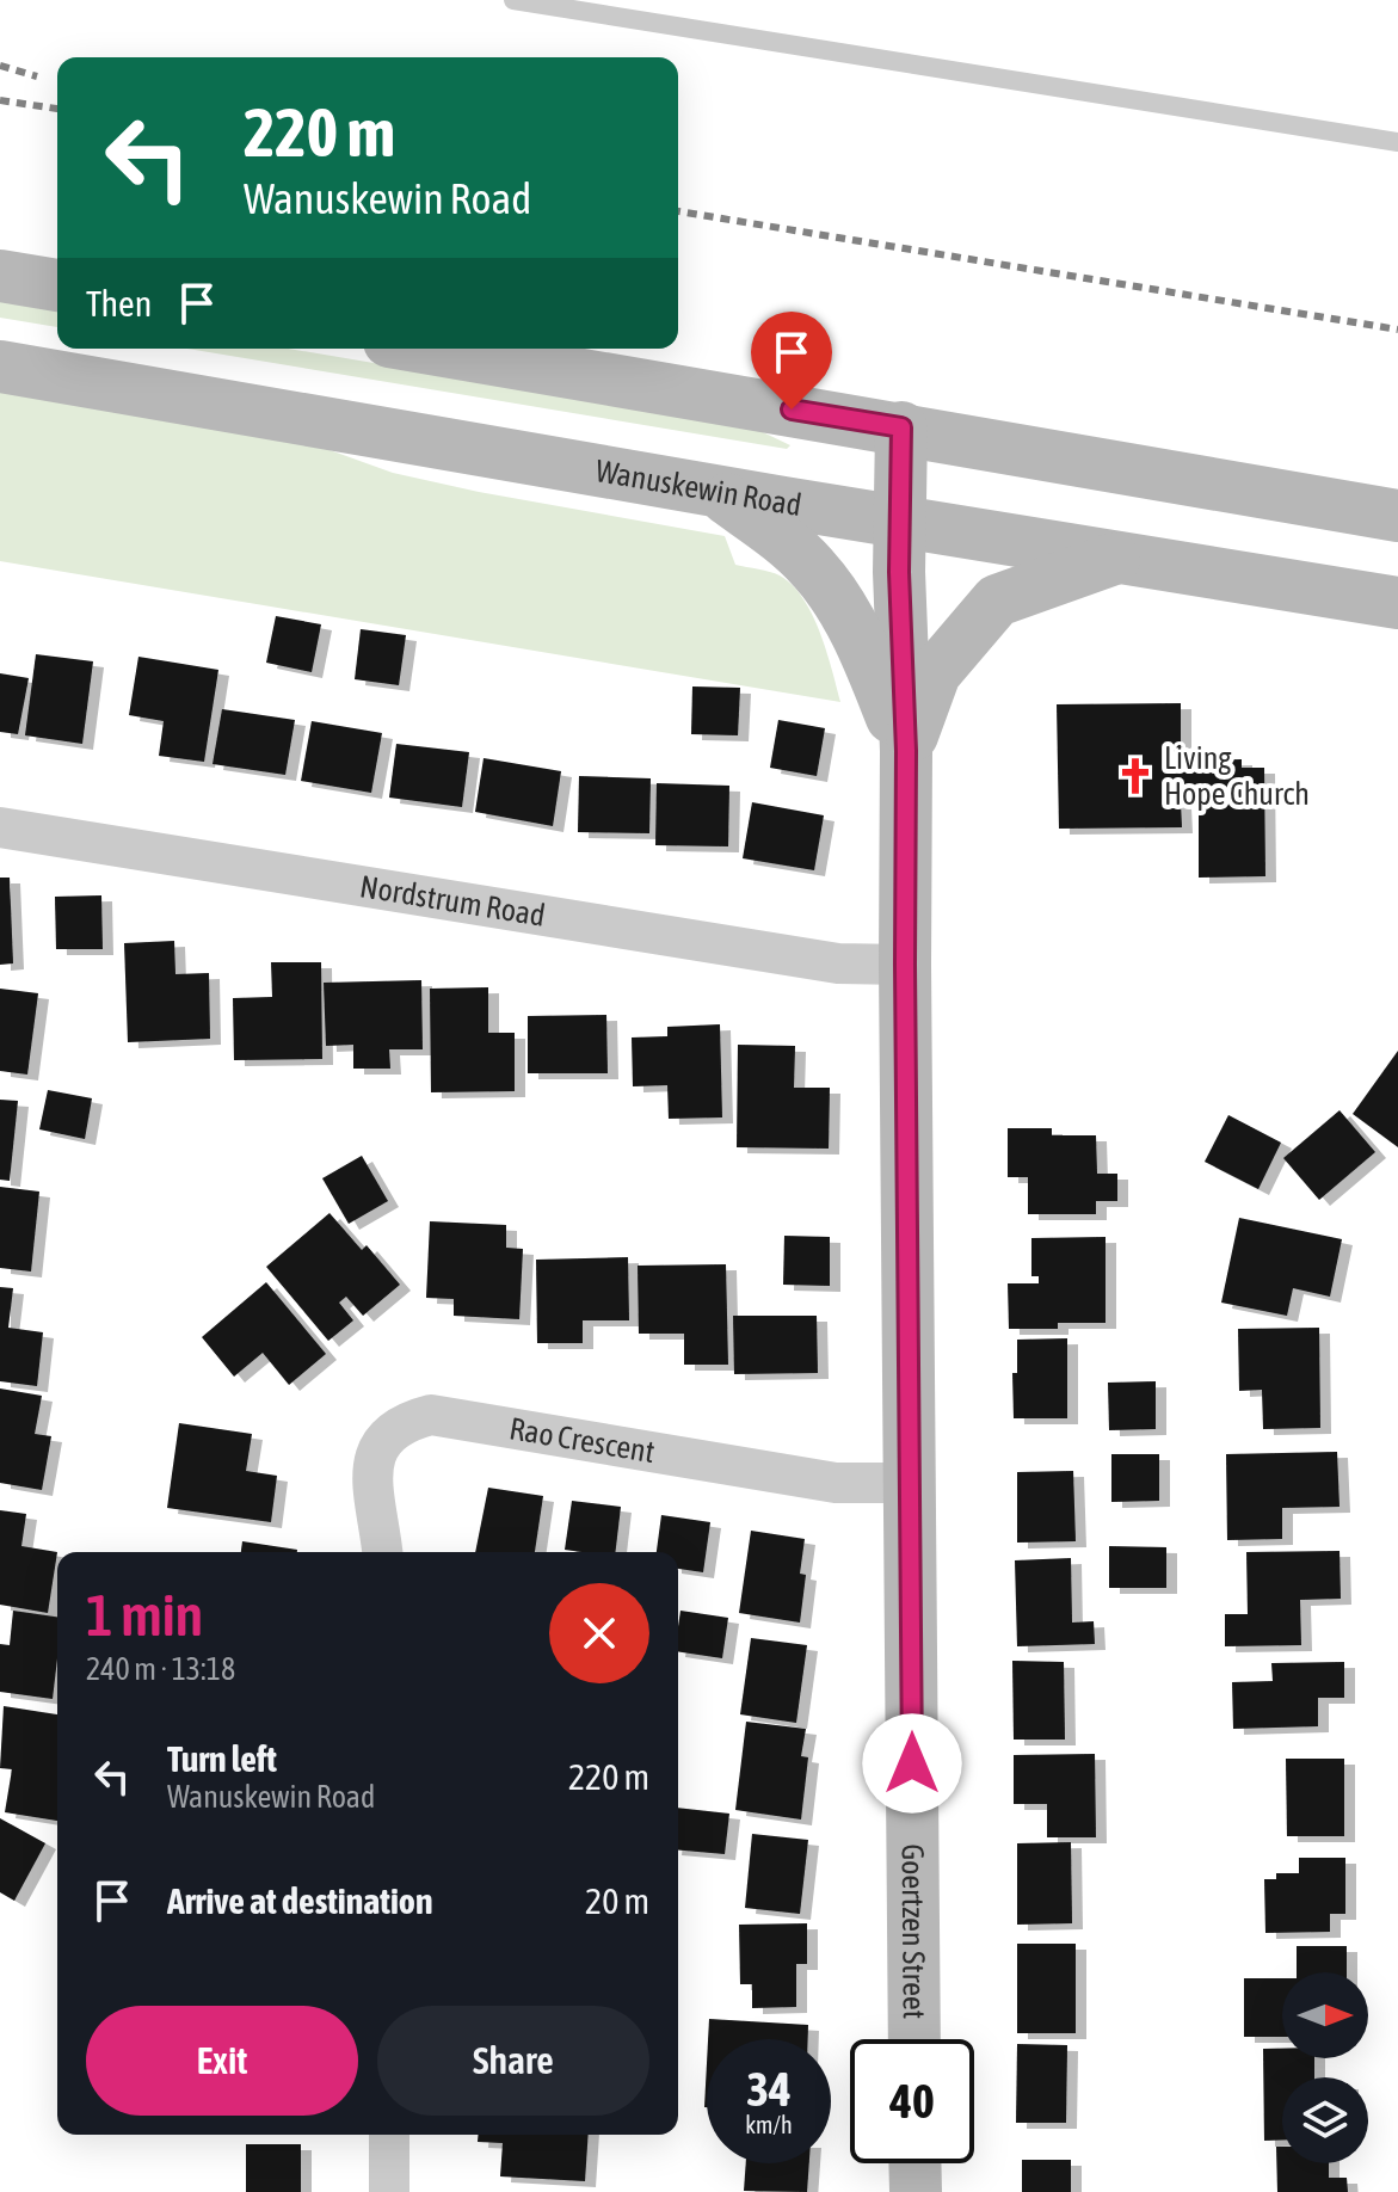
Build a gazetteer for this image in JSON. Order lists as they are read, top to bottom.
{
  "streets": {
    "main road": ["Wanuskewin Road", "Goertzen Street"],
    "street": ["Nordstrum Road", "Rao Crescent"]
  },
  "crossings": [
    ["Wanuskewin Road", "Goertzen Street"],
    ["Nordstrum Road", "Goertzen Street"],
    ["Rao Crescent", "Goertzen Street"]
  ],
  "places": {
    "church": ["Living Hope Church"]
  },
  "north": "right",
  "page": {
    "turn": ["220 m", "Wanuskewin Road"],
    "then": "Then",
    "heading": ["1 min", "240 m · 13:18"],
    "list": [
      {
        "name": "Turn left",
        "note": "Wanuskewin Road",
        "value": "220 m"
      },
      {
        "name": "Arrive at destination",
        "value": "20 m"
      }
    ],
    "buttons": ["Exit", "Share"],
    "speed": "34 km/h",
    "limit": "40"
  }
}
